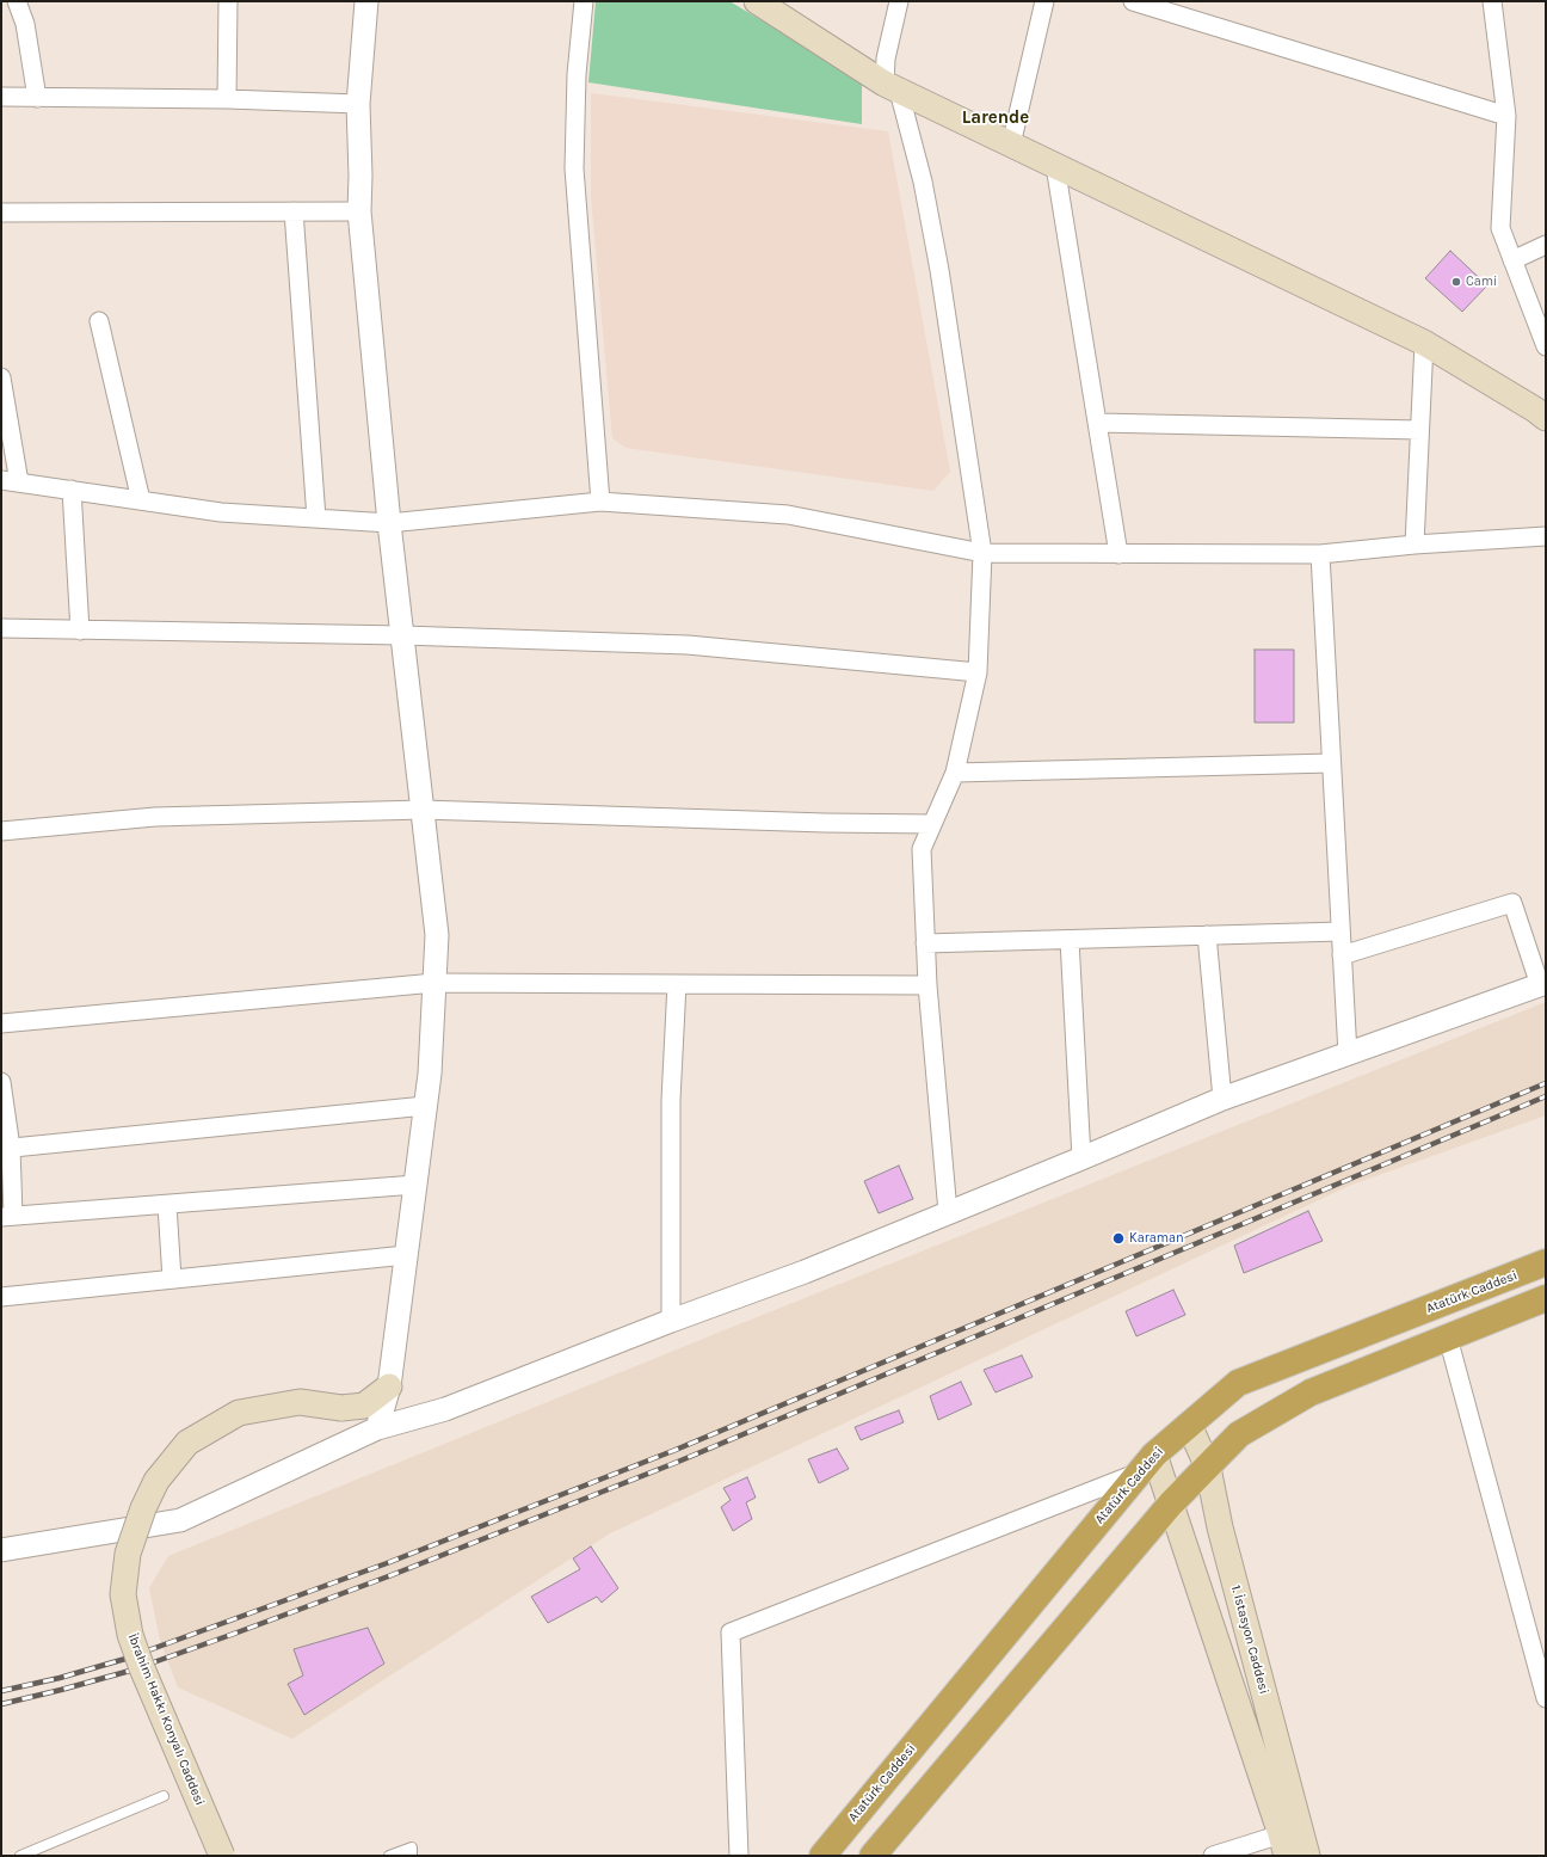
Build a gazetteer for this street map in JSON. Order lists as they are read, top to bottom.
{
  "streets": {
    "highway": ["Atatürk Caddesi"],
    "main road": ["1. İstasyon Caddesi", "İbrahim Hakkı Konyalı Caddesi"]
  },
  "crossings": [
    ["Atatürk Caddesi", "1. İstasyon Caddesi"]
  ],
  "districts": ["Larende"],
  "places": ["Cami", "Karaman"]
}
